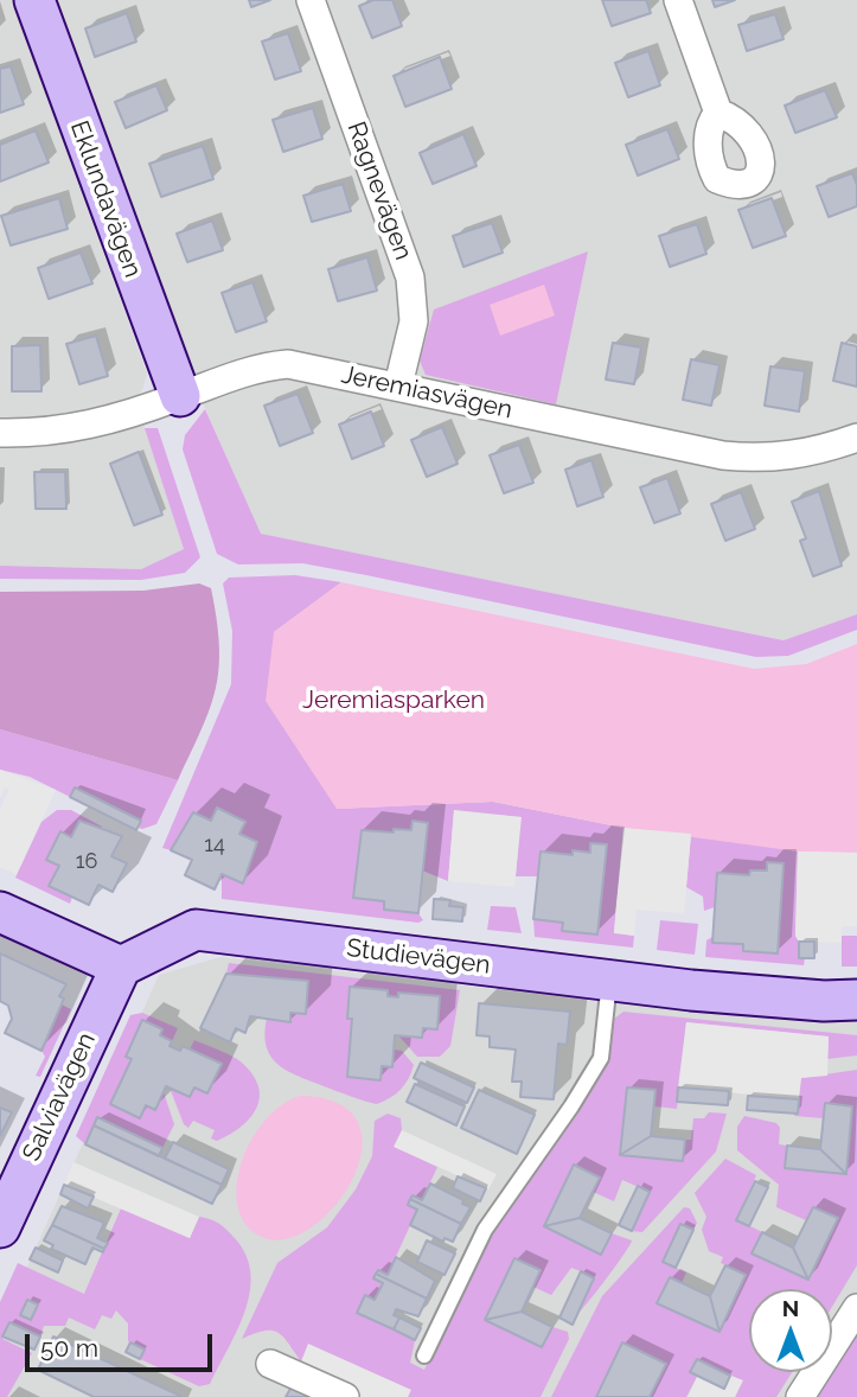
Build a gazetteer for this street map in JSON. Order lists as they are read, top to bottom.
{
  "streets": {
    "street": [
      "Ragnevägen",
      "Eklundavägen",
      "Jeremiasvägen",
      "Studievägen",
      "Salviavägen"
    ]
  },
  "crossings": [
    ["Ragnevägen", "Jeremiasvägen"],
    ["Eklundavägen", "Jeremiasvägen"],
    ["Studievägen", "Salviavägen"]
  ],
  "parks": ["Jeremiasparken"],
  "house_numbers": ["14", "16"],
  "scale_bar": "50 m",
  "north": "top"
}
